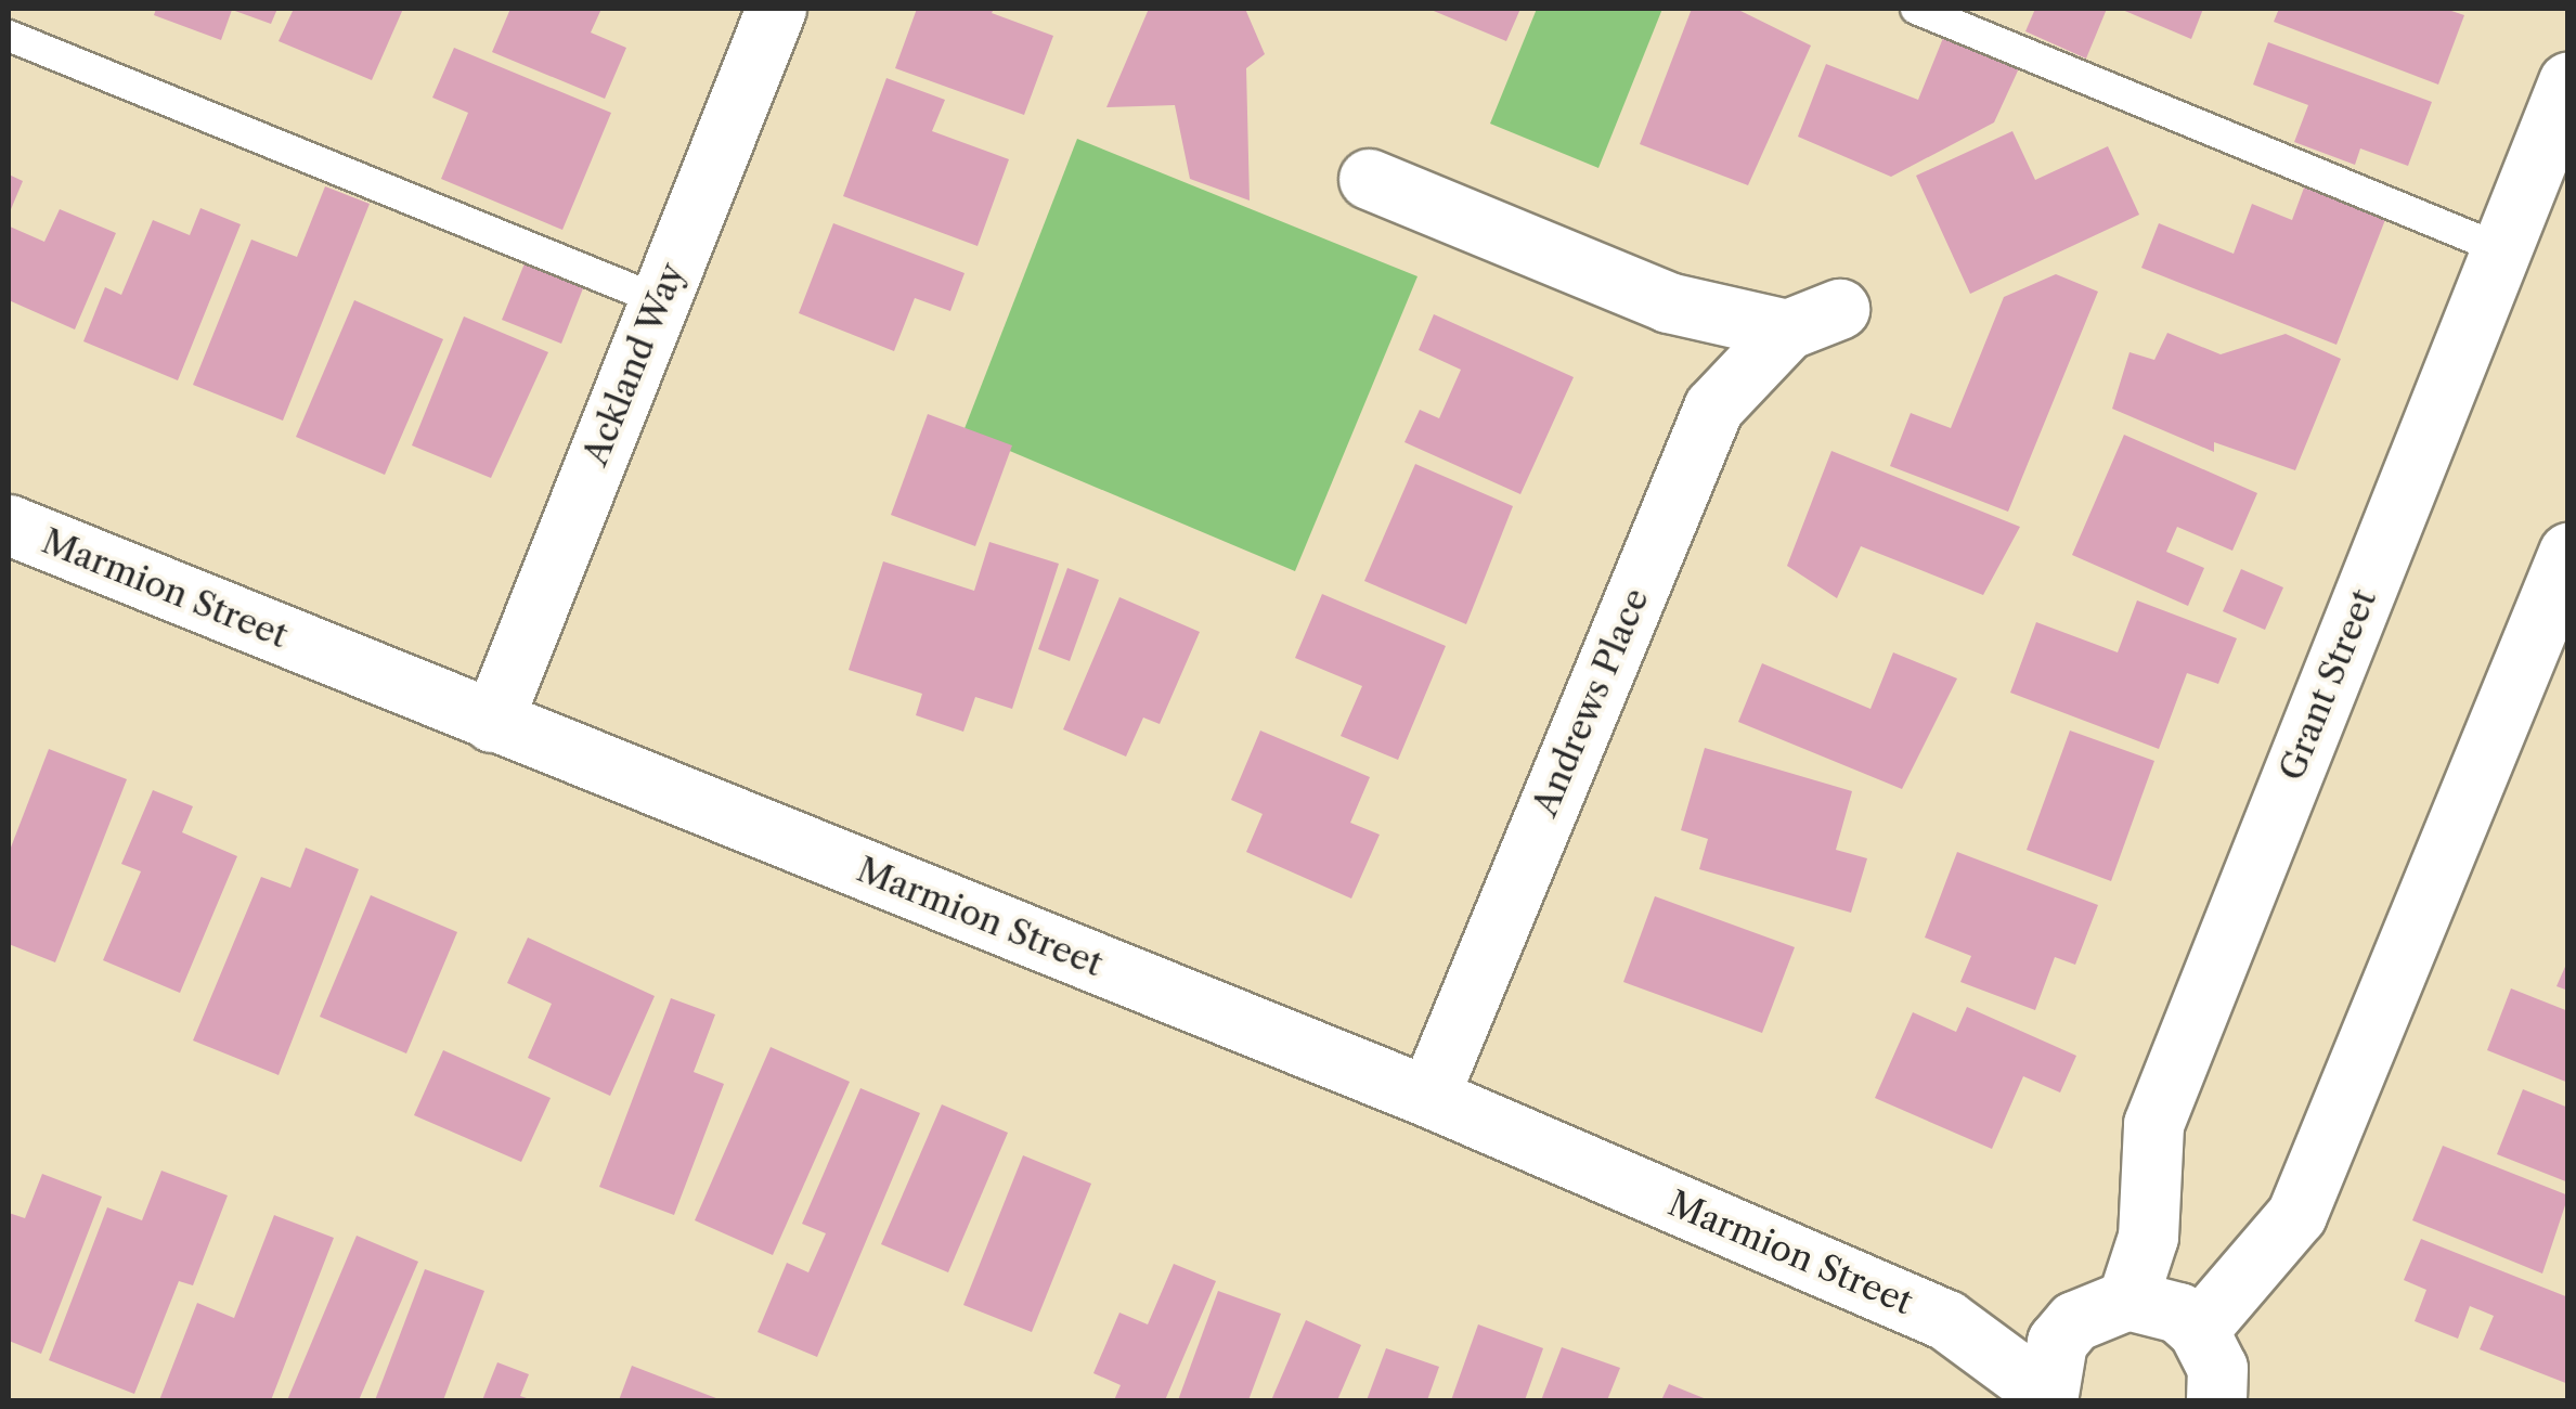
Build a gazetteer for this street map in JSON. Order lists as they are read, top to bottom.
{
  "streets": {
    "street": [
      "Ackland Way",
      "Marmion Street",
      "Grant Street",
      "Andrews Place"
    ]
  },
  "crossings": [
    ["Ackland Way", "Marmion Street"],
    ["Marmion Street", "Grant Street"],
    ["Marmion Street", "Andrews Place"]
  ]
}
